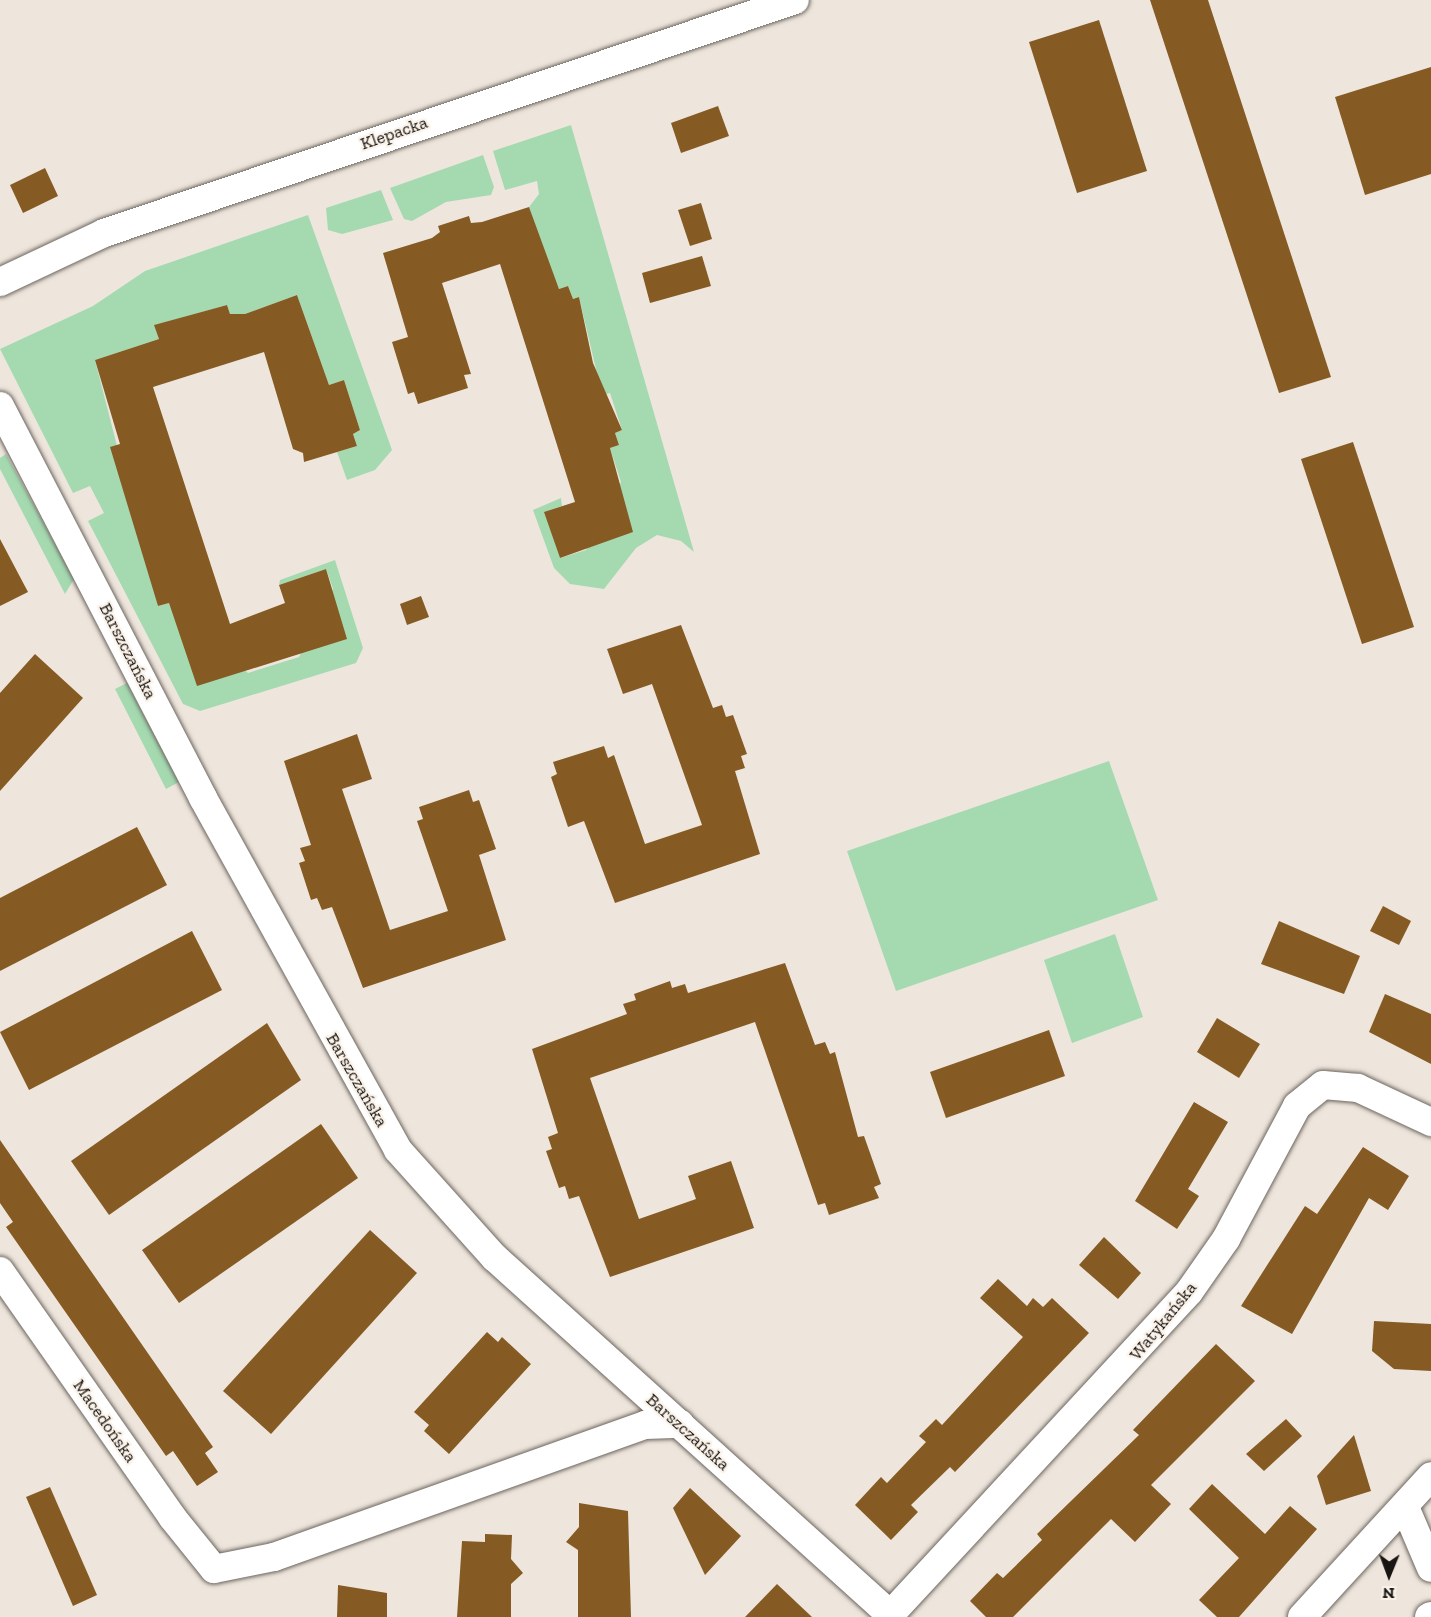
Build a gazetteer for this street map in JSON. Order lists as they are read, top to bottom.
{
  "streets": {
    "street": [
      "Klepacka",
      "Barszczańska",
      "Watykańska",
      "Macedońska"
    ]
  },
  "crossings": [
    ["Barszczańska", "Watykańska"],
    ["Barszczańska", "Macedońska"]
  ],
  "north": "bottom"
}
